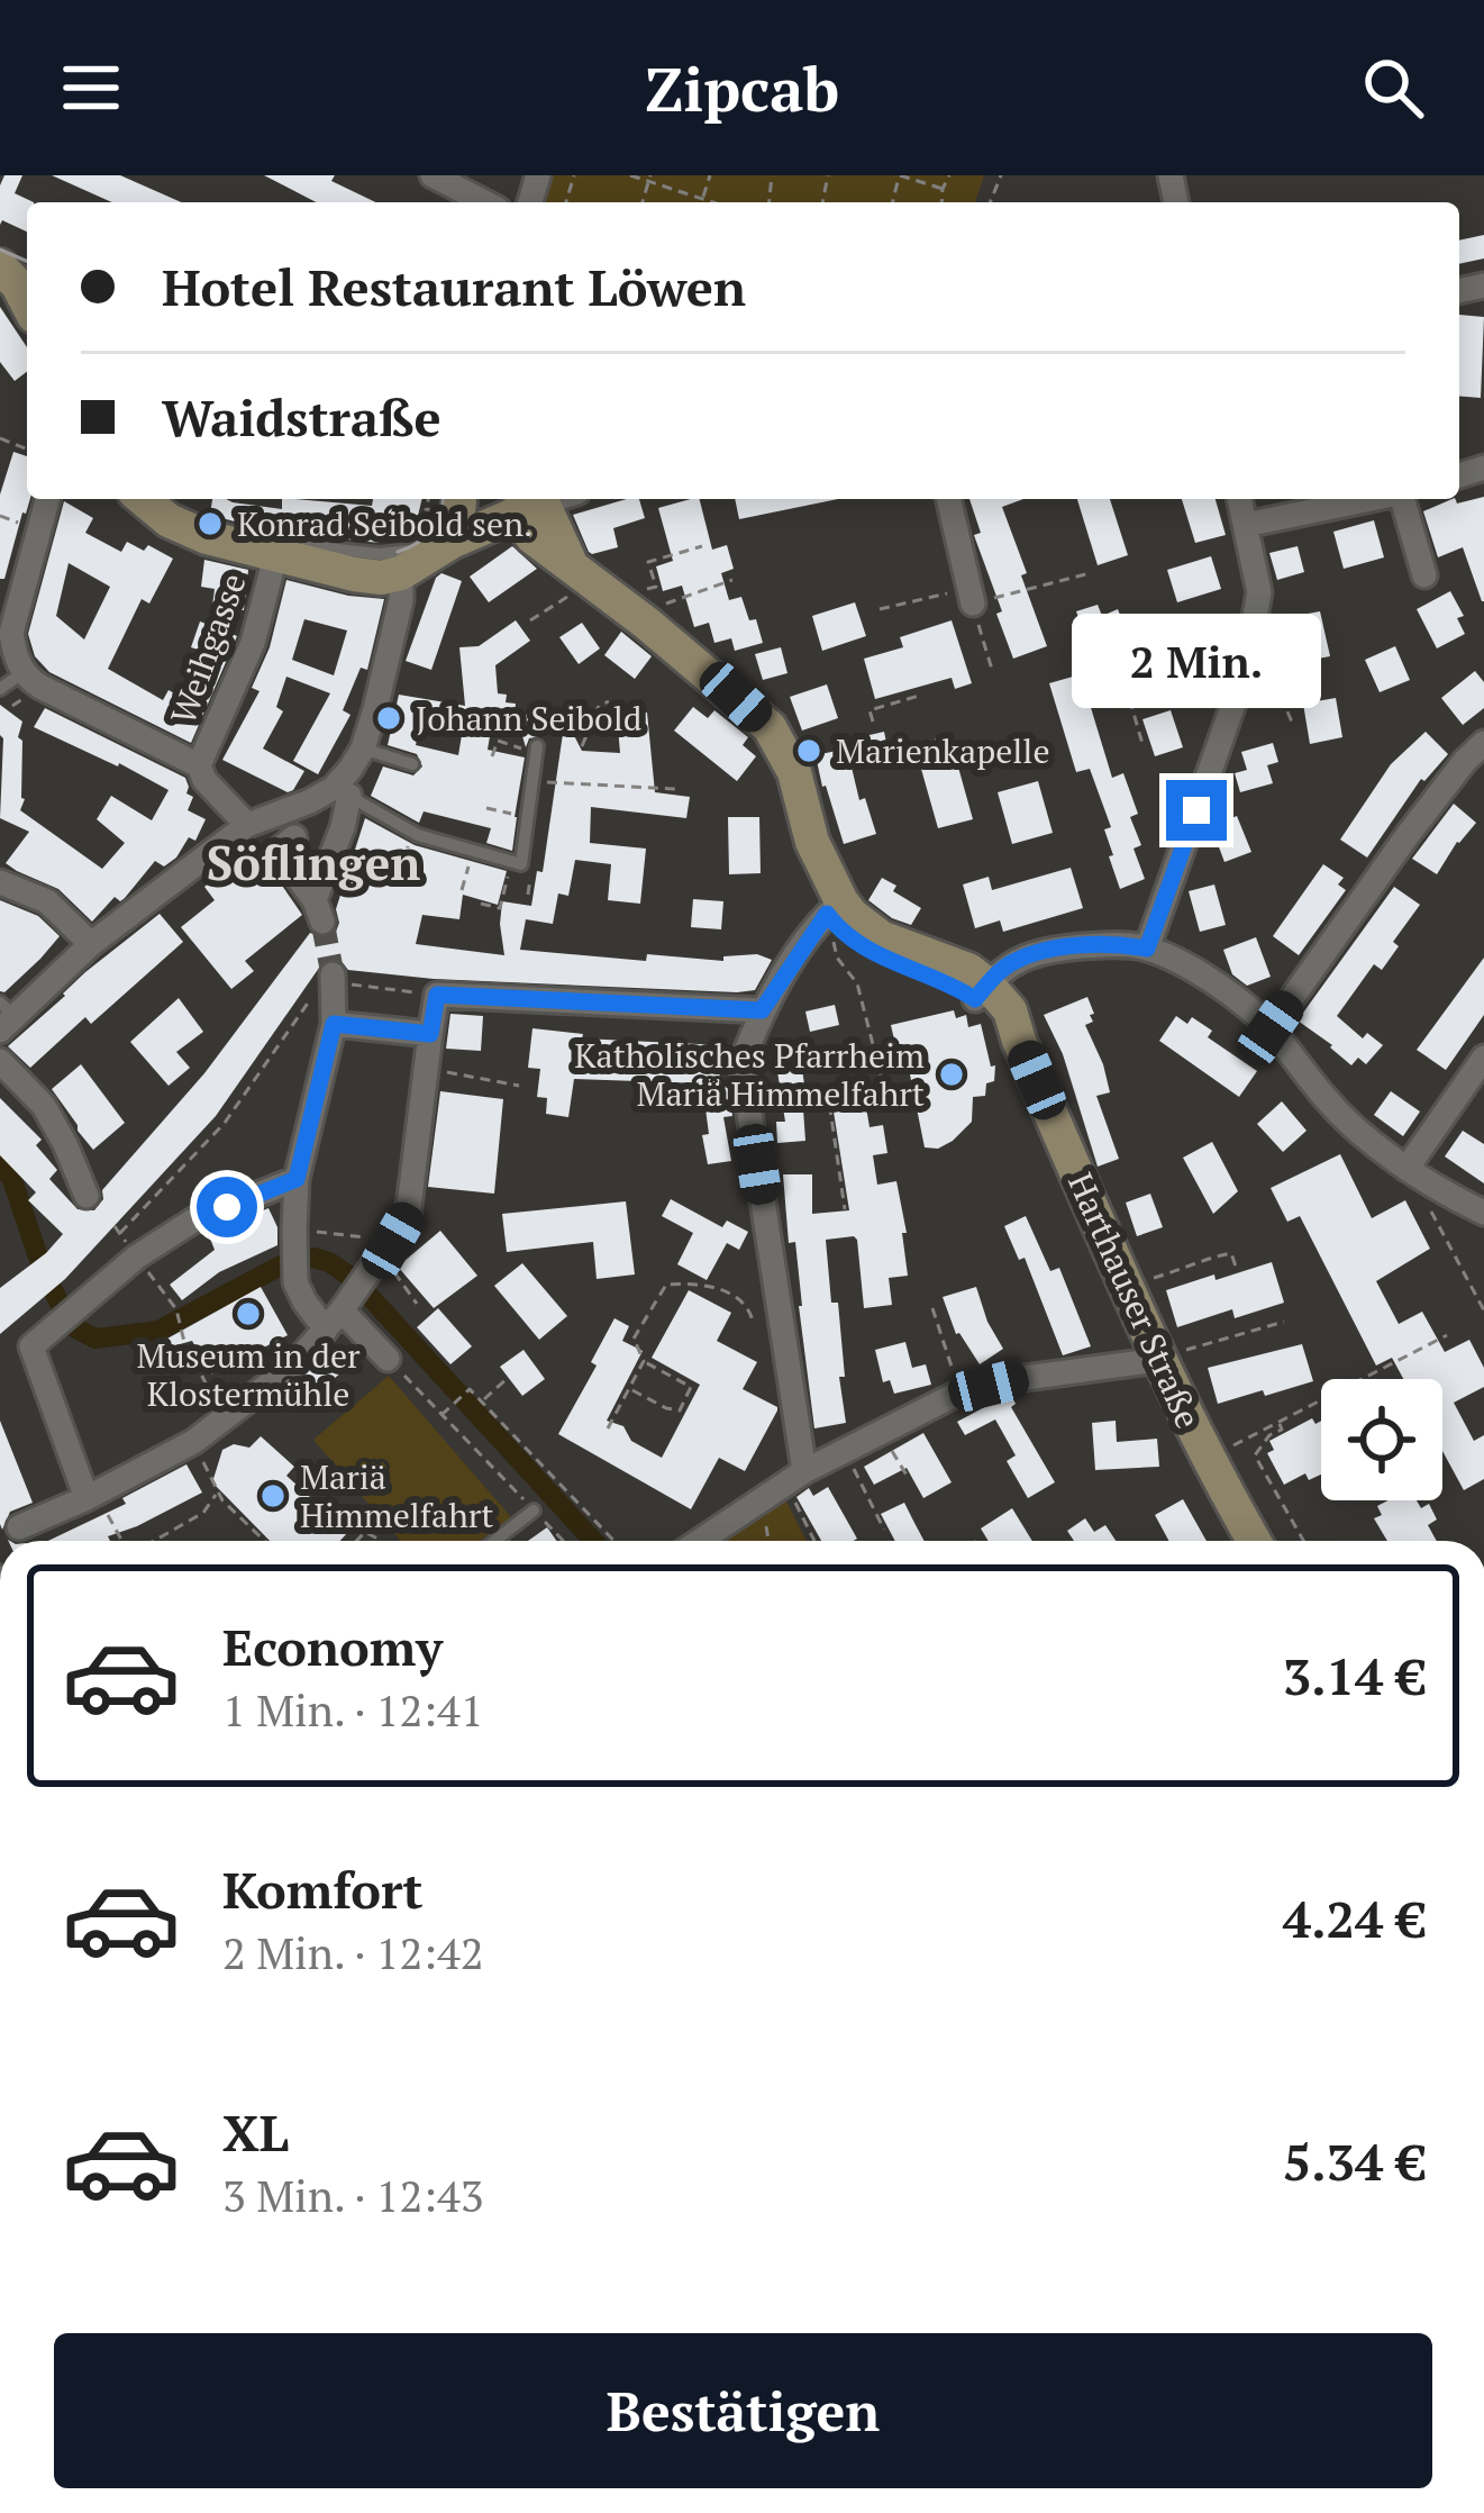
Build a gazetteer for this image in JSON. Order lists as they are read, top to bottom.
{
  "streets": {
    "street": ["Weihgasse", "Harthauser Straße"]
  },
  "districts": ["Söflingen"],
  "places": [
    "Konrad Seibold sen.",
    "Johann Seibold",
    "Marienkapelle",
    "Katholisches Pfarrheim Mariä Himmelfahrt",
    "Museum in der Klostermühle",
    "Mariä Himmelfahrt"
  ],
  "page": {
    "header": "Zipcab",
    "banner": ["Hotel Restaurant Löwen", "Waidstraße"],
    "bubble": "2 Min.",
    "list": [
      {
        "name": "Economy",
        "note": "1 Min. · 12:41",
        "value": "3.14 €"
      },
      {
        "name": "Komfort",
        "note": "2 Min. · 12:42",
        "value": "4.24 €"
      },
      {
        "name": "XL",
        "note": "3 Min. · 12:43",
        "value": "5.34 €"
      }
    ],
    "buttons": "Bestätigen"
  }
}
